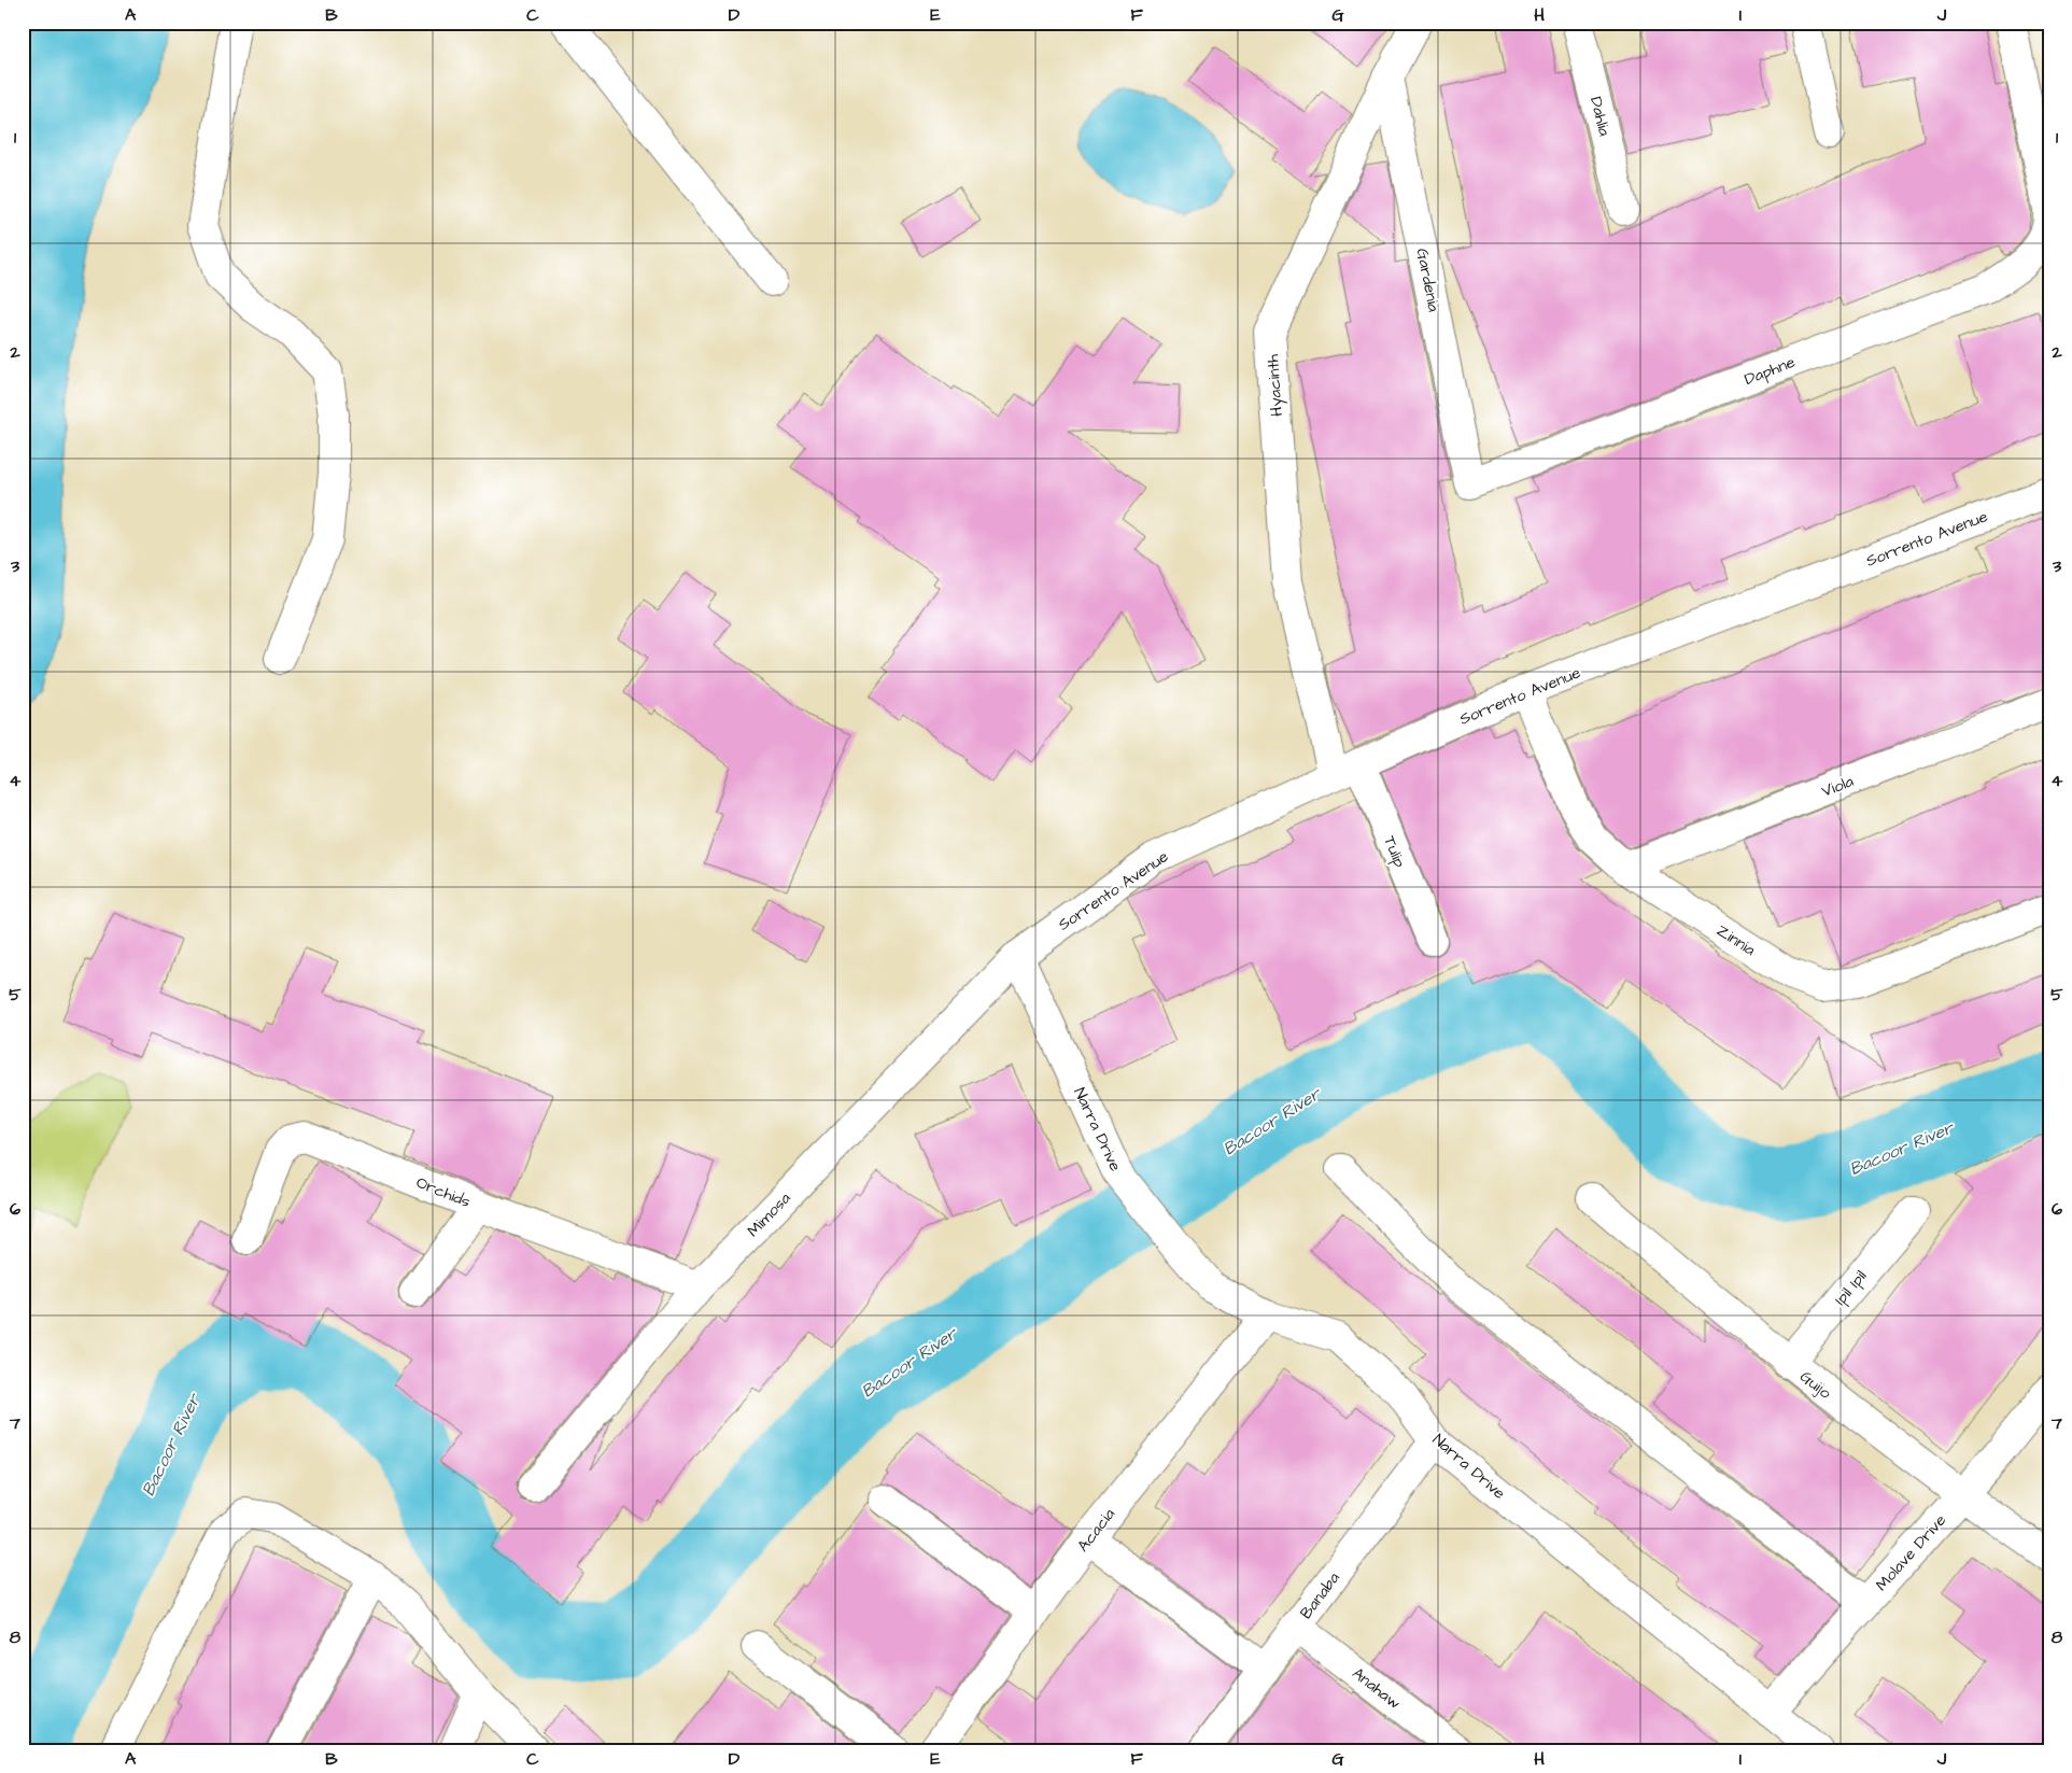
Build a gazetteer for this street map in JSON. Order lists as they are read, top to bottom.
{
  "streets": {
    "street": [
      "Dahlia",
      "Gardenia",
      "Daphne",
      "Hyacinth",
      "Sorrento Avenue",
      "Viola",
      "Tulip",
      "Zinnia",
      "Narra Drive",
      "Orchids",
      "Mimosa",
      "Ipil Ipil",
      "Guijo",
      "Acacia",
      "Molave Drive",
      "Banaba",
      "Anahaw"
    ]
  },
  "crossings": [
    ["Gardenia", "Daphne"],
    ["Gardenia", "Hyacinth"],
    ["Hyacinth", "Sorrento Avenue"],
    ["Hyacinth", "Tulip"],
    ["Sorrento Avenue", "Tulip"],
    ["Sorrento Avenue", "Zinnia"],
    ["Sorrento Avenue", "Narra Drive"],
    ["Sorrento Avenue", "Mimosa"],
    ["Viola", "Zinnia"],
    ["Narra Drive", "Mimosa"],
    ["Narra Drive", "Acacia"],
    ["Narra Drive", "Molave Drive"],
    ["Narra Drive", "Banaba"],
    ["Orchids", "Mimosa"],
    ["Ipil Ipil", "Guijo"],
    ["Guijo", "Molave Drive"],
    ["Banaba", "Anahaw"]
  ],
  "water": ["Bacoor River"],
  "grid": {
    "columns": [
      "A",
      "B",
      "C",
      "D",
      "E",
      "F",
      "G",
      "H",
      "I",
      "J"
    ],
    "rows": [
      "1",
      "2",
      "3",
      "4",
      "5",
      "6",
      "7",
      "8"
    ]
  }
}
